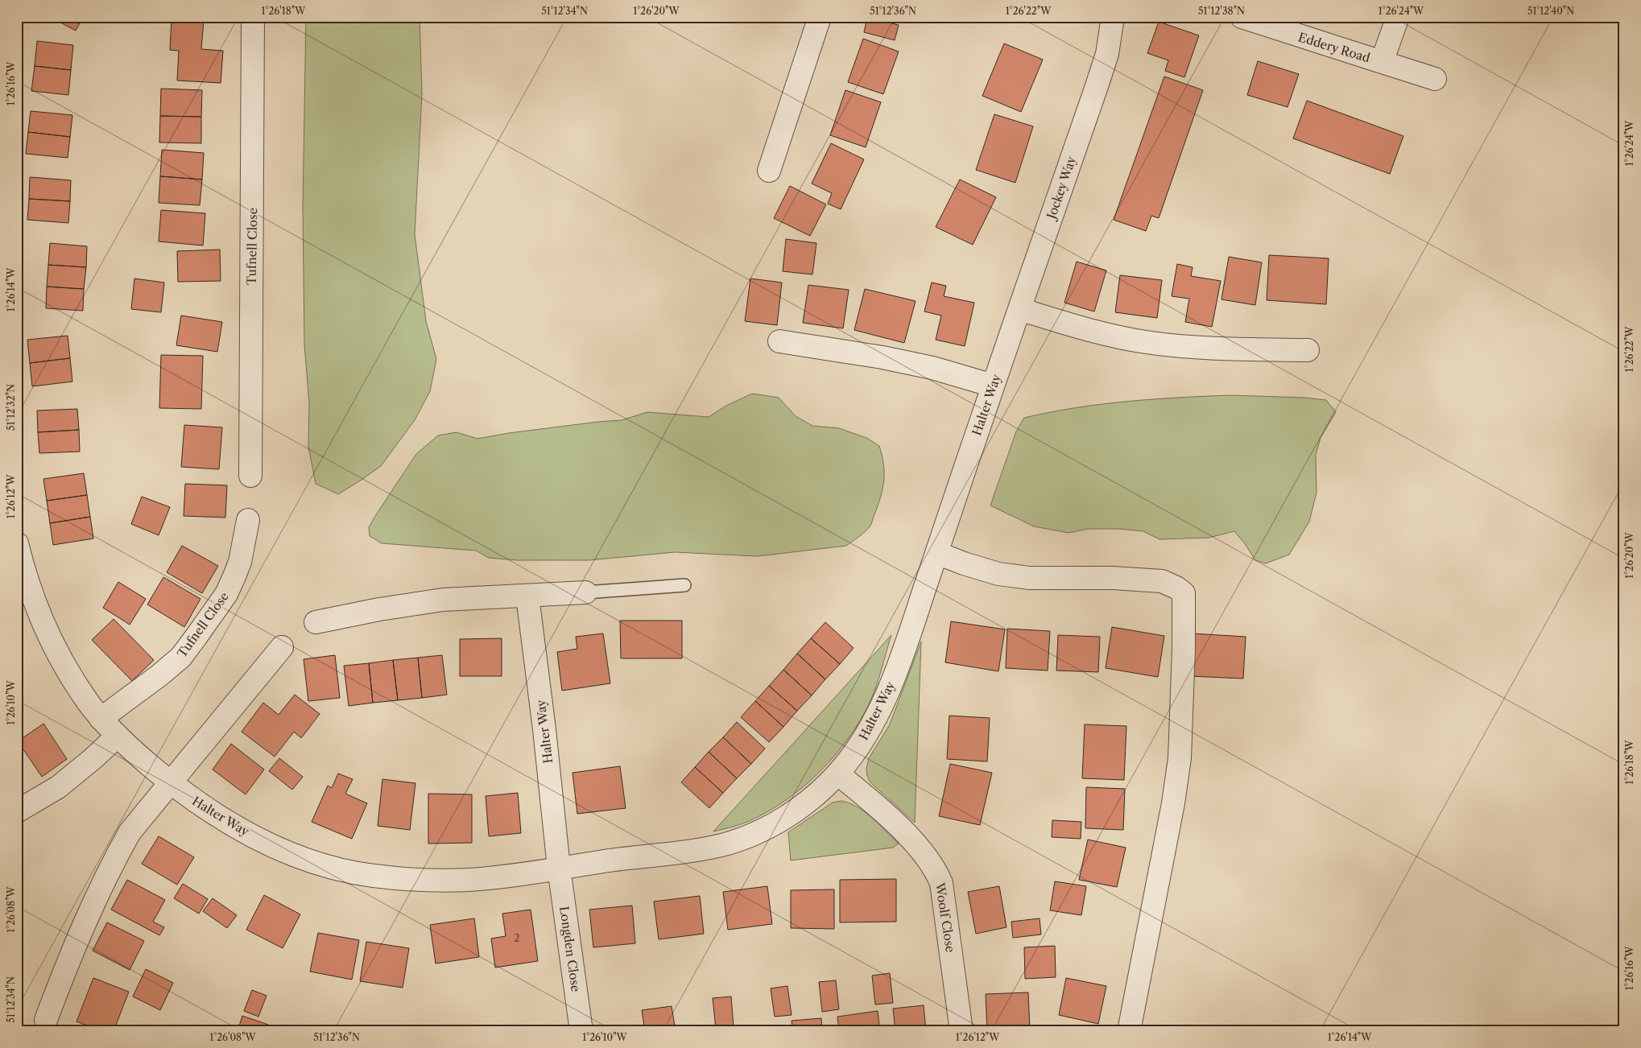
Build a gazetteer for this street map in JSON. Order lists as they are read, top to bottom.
{
  "streets": {
    "street": [
      "Eddery Road",
      "Jockey Way",
      "Tufnell Close",
      "Halter Way",
      "Woolf Close",
      "Longden Close"
    ]
  },
  "crossings": [
    ["Jockey Way", "Halter Way"],
    ["Tufnell Close", "Halter Way"],
    ["Halter Way", "Woolf Close"],
    ["Halter Way", "Longden Close"]
  ],
  "house_numbers": ["2"],
  "coordinates": [
    "1°26'18\"W",
    "51°12'34\"N",
    "1°26'20\"W",
    "51°12'36\"N",
    "1°26'22\"W",
    "51°12'38\"N",
    "1°26'24\"W",
    "51°12'40\"N",
    "1°26'16\"W",
    "1°26'14\"W",
    "51°12'32\"N",
    "1°26'12\"W",
    "1°26'10\"W",
    "1°26'08\"W"
  ]
}
